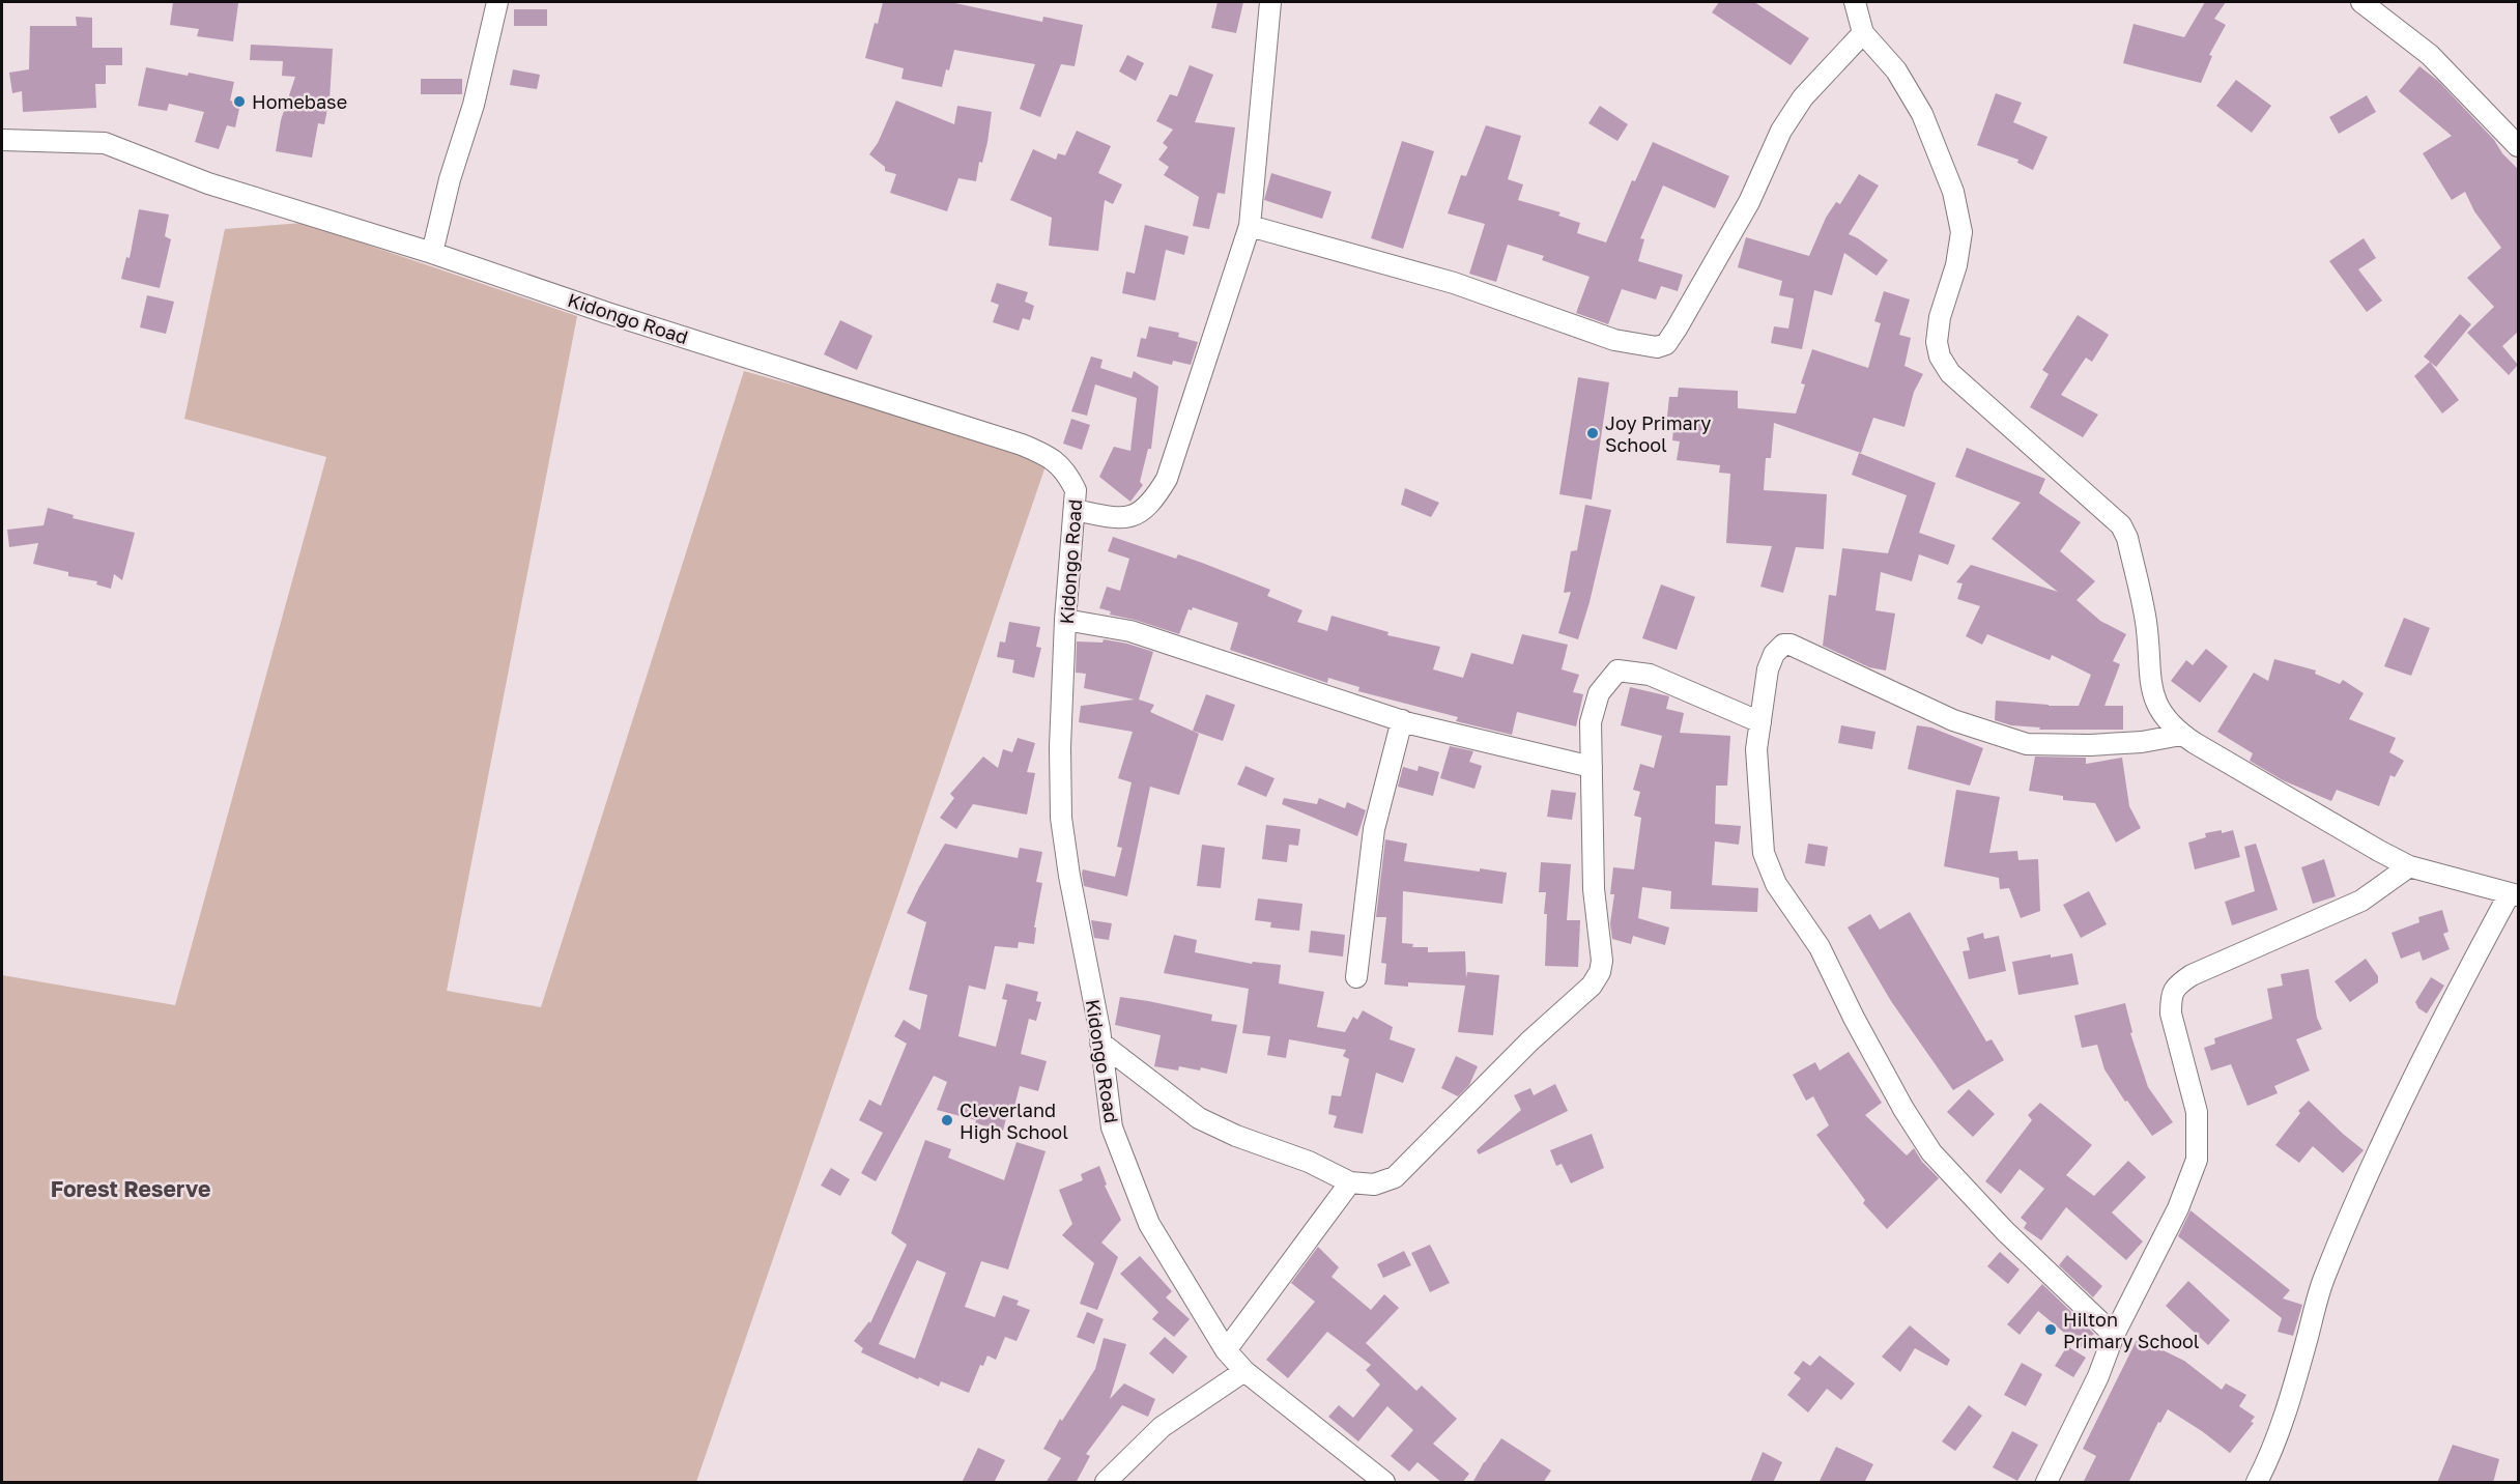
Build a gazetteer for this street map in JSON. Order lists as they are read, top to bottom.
{
  "streets": {
    "street": ["Kidongo Road"]
  },
  "districts": ["Forest Reserve"],
  "places": [
    "Homebase",
    "Joy Primary School",
    "Cleverland High School",
    "Hilton Primary School"
  ]
}
